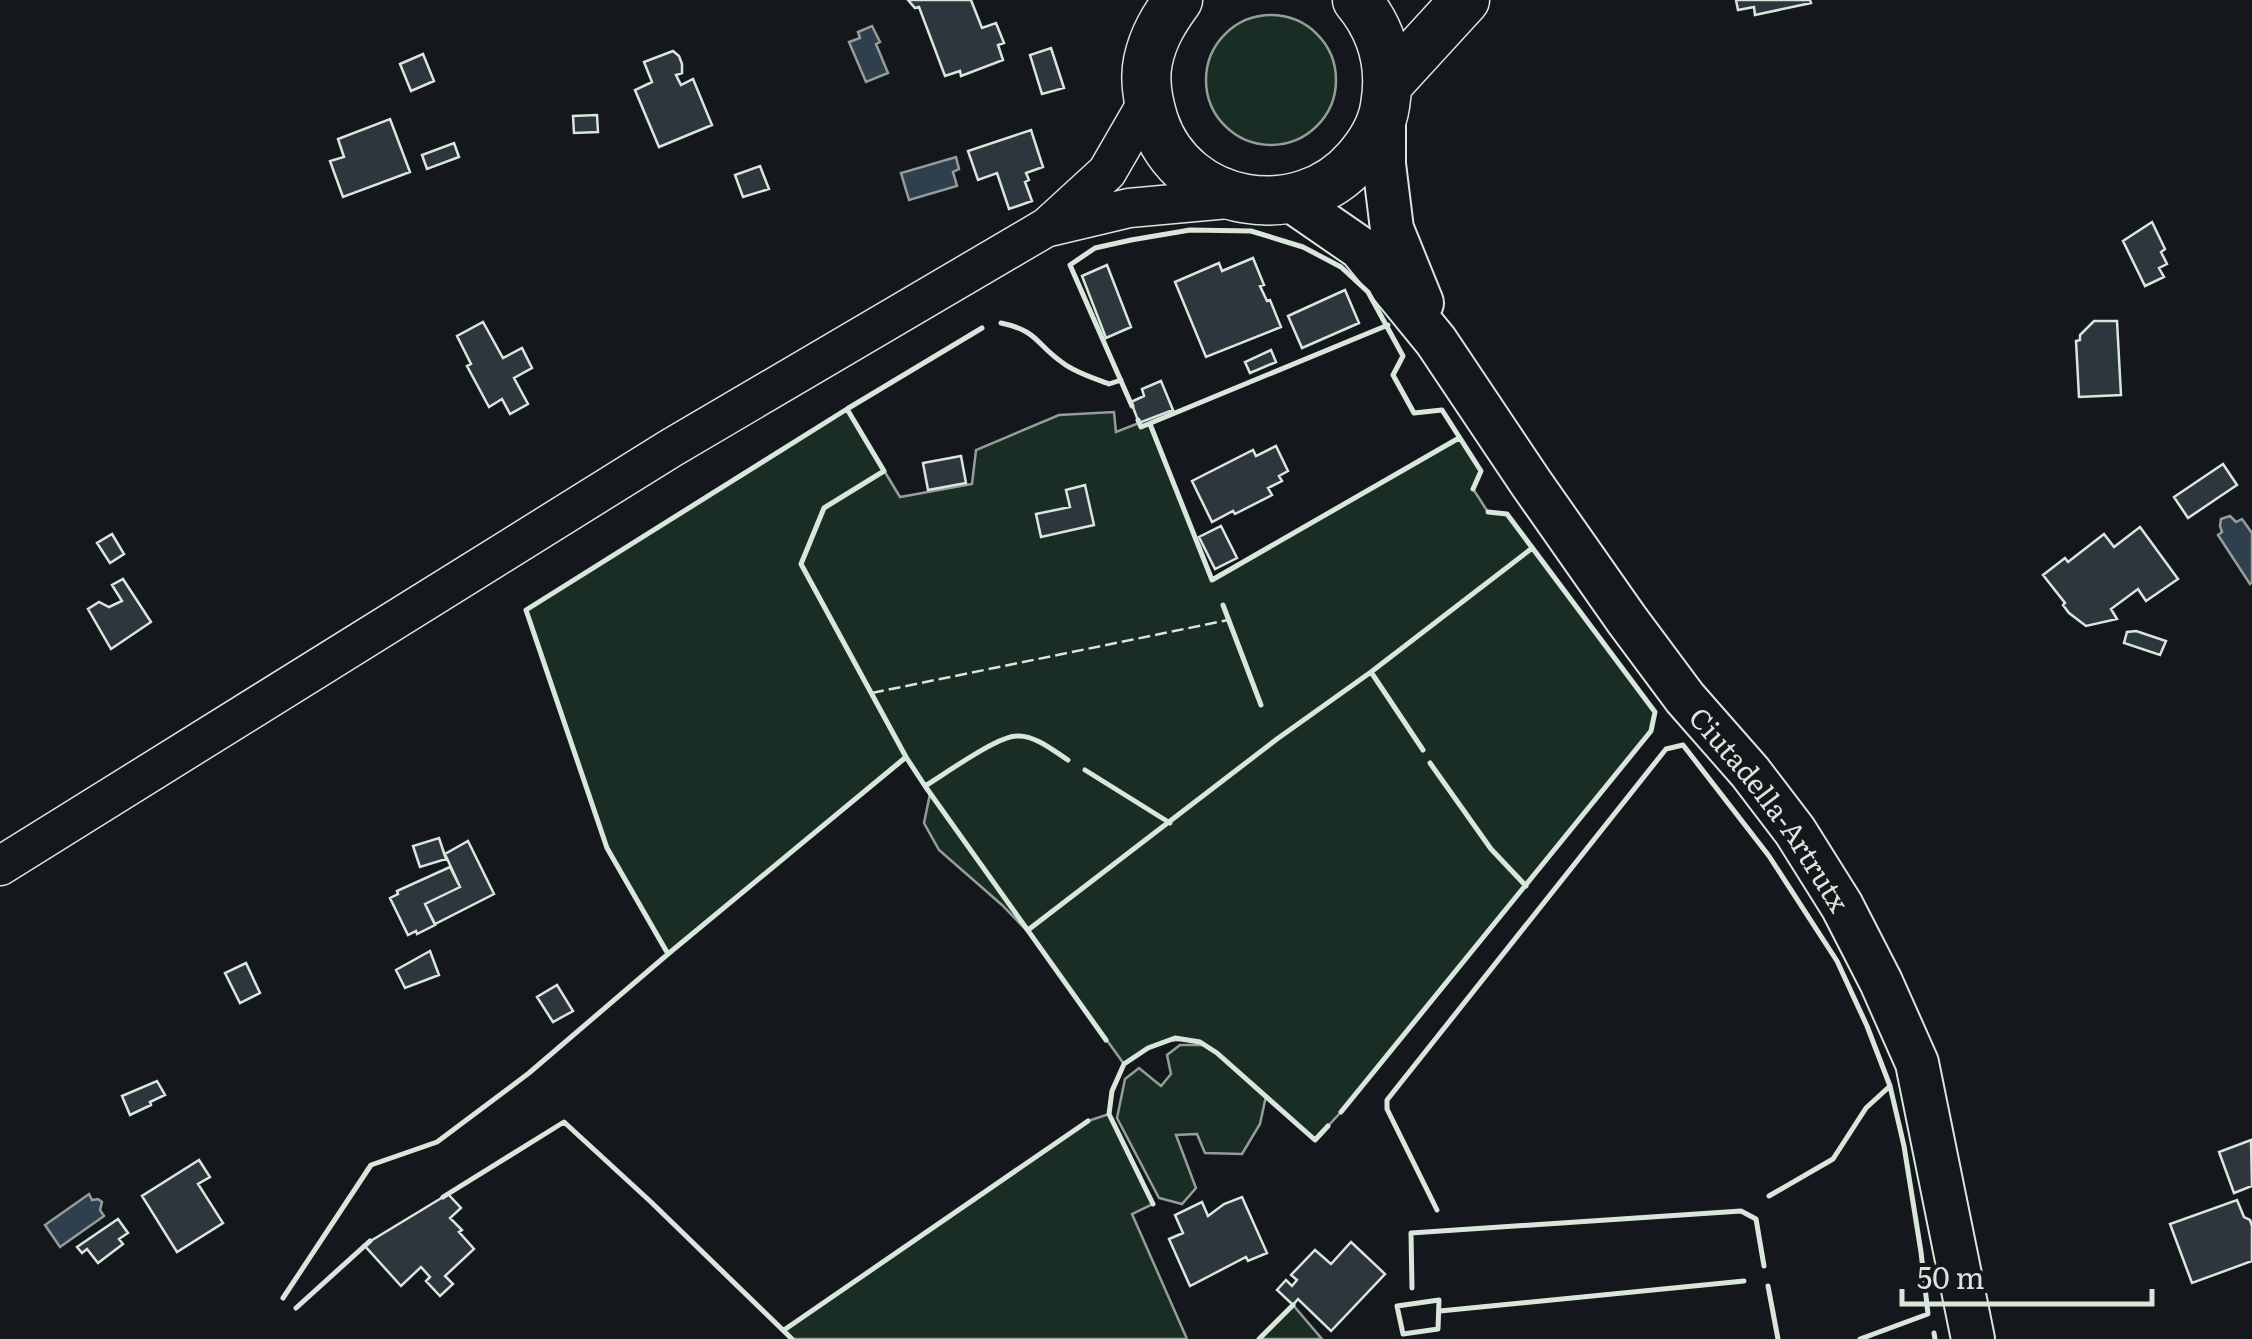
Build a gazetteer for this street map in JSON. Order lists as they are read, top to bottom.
{
  "streets": {
    "main road": ["Ciutadella-Artrutx"]
  },
  "scale_bar": "50 m"
}
